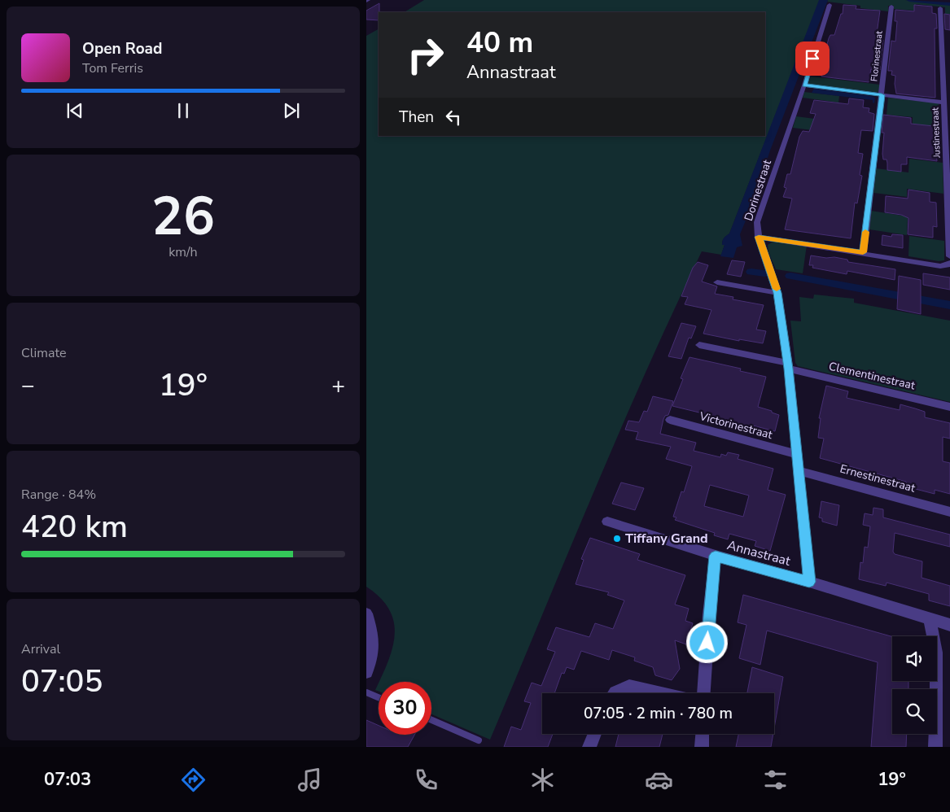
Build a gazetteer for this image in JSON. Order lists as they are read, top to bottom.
{
  "streets": {
    "street": [
      "Florinestraat",
      "Justinestraat",
      "Dorinestraat",
      "Clementinestraat",
      "Victorinestraat",
      "Ernestinestraat",
      "Annastraat"
    ]
  },
  "crossings": [
    ["Dorinestraat", "Clementinestraat"],
    ["Dorinestraat", "Victorinestraat"],
    ["Dorinestraat", "Ernestinestraat"],
    ["Dorinestraat", "Annastraat"]
  ],
  "places": ["Tiffany Grand"],
  "page": {
    "turn": ["40 m", "Annastraat"],
    "song": ["Open Road", "Tom Ferris"],
    "then": "Then",
    "tile": [
      ["26", "km/h"],
      "Climate",
      ["Range · 84%", "420 km"],
      ["Arrival", "07:05"]
    ],
    "heat": ["−", "19°", "+"],
    "limit": "30",
    "trip": "07:05 · 2 min · 780 m",
    "tabs": ["07:03", "19°"]
  }
}
